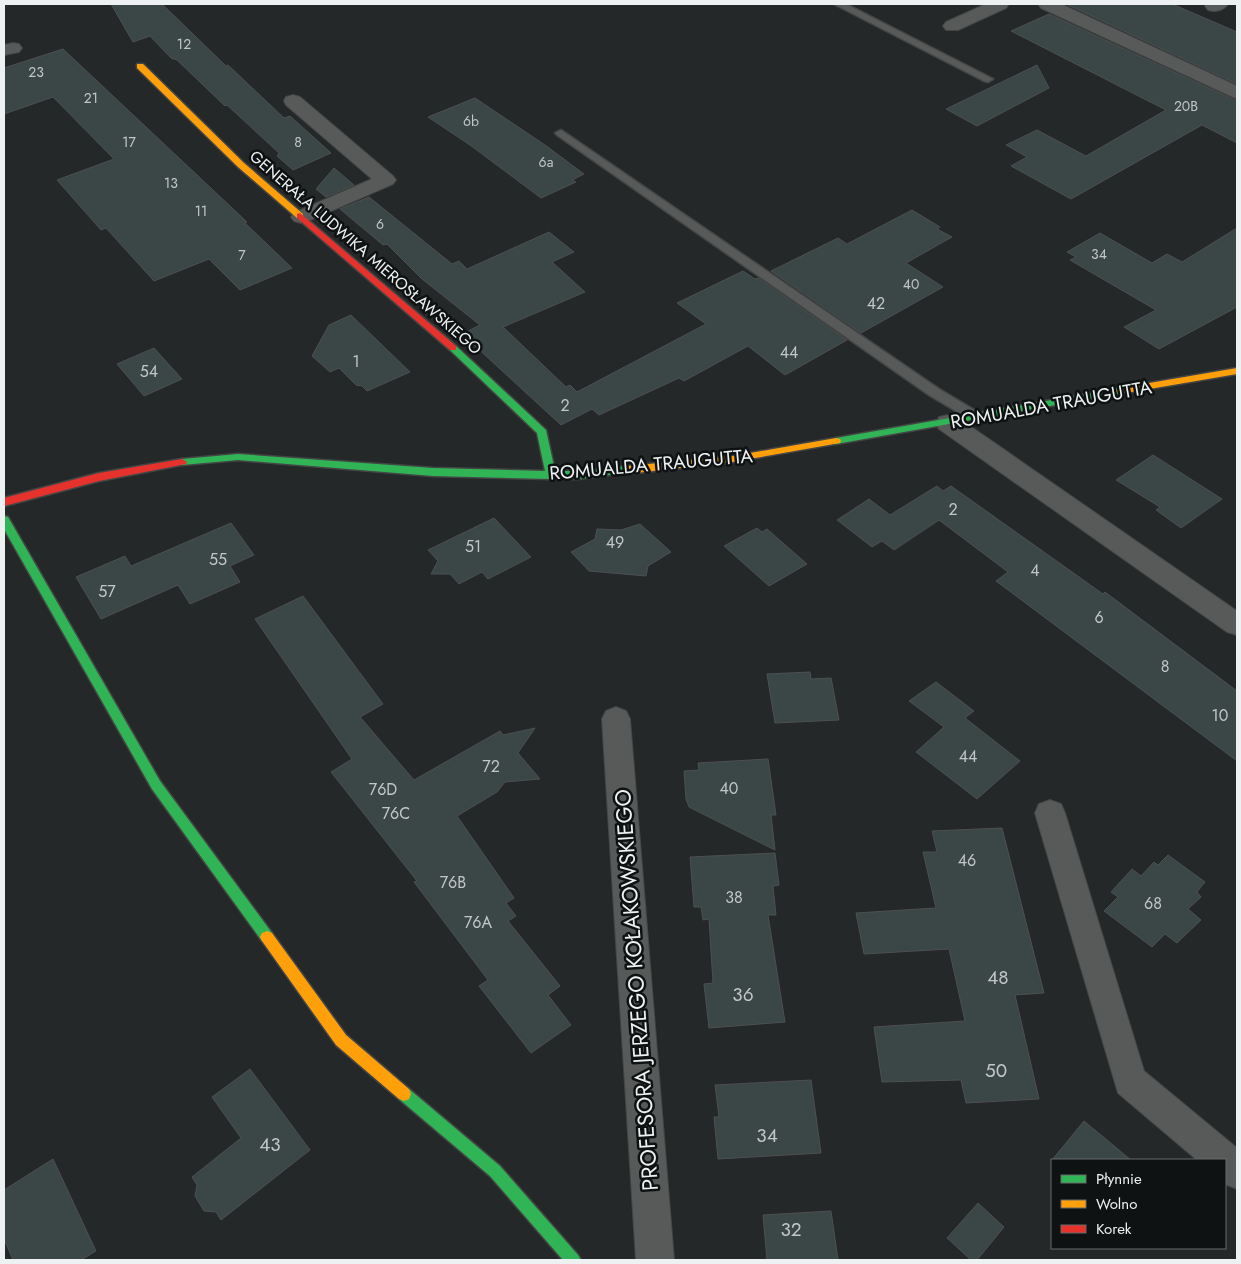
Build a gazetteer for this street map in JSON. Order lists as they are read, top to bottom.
{
  "streets": {
    "street": ["GENERAŁA LUDWIKA MIEROSŁAWSKIEGO", "ROMUALDA TRAUGUTTA", "PROFESORA JERZEGO KOŁAKOWSKIEGO"]
  },
  "crossings": [
    ["GENERAŁA LUDWIKA MIEROSŁAWSKIEGO", "ROMUALDA TRAUGUTTA"]
  ],
  "house_numbers": [
    "12",
    "23",
    "21",
    "20B",
    "6b",
    "17",
    "8",
    "6a",
    "13",
    "11",
    "6",
    "34",
    "7",
    "40",
    "42",
    "44",
    "1",
    "54",
    "2",
    "2",
    "49",
    "51",
    "55",
    "4",
    "57",
    "6",
    "8",
    "10",
    "44",
    "72",
    "40",
    "76D",
    "76C",
    "46",
    "76B",
    "38",
    "68",
    "76A",
    "48",
    "36",
    "50",
    "34",
    "43",
    "32"
  ],
  "legend": ["Płynnie", "Wolno", "Korek"]
}
